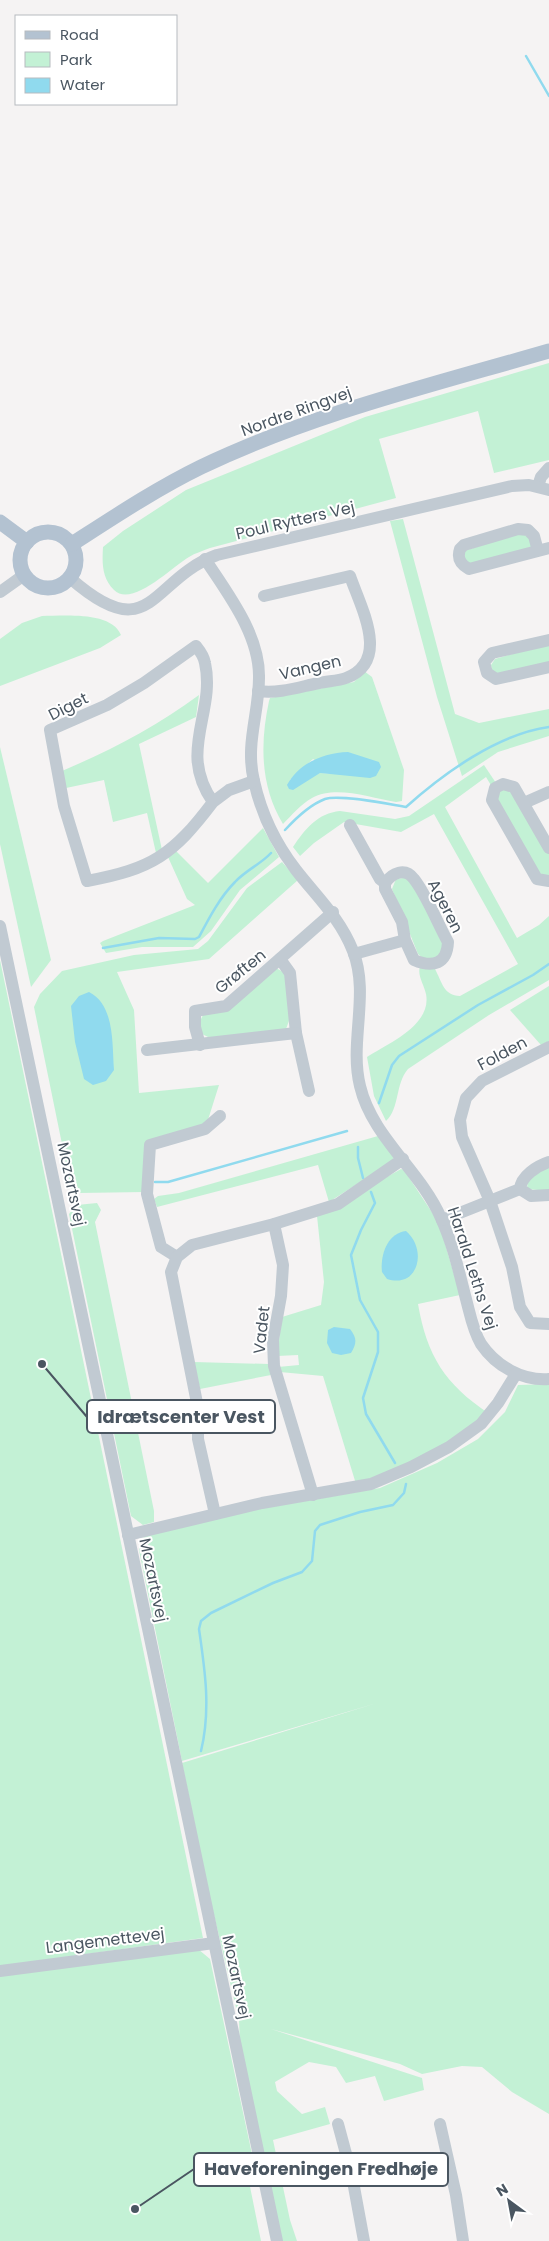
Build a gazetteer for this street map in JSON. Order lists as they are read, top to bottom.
{
  "streets": {
    "main road": ["Nordre Ringvej"],
    "street": [
      "Poul Rytters Vej",
      "Vangen",
      "Diget",
      "Ageren",
      "Grøften",
      "Folden",
      "Mozartsvej",
      "Harald Leths Vej",
      "Vadet",
      "Langemettevej"
    ]
  },
  "crossings": [
    ["Nordre Ringvej", "Poul Rytters Vej"],
    ["Poul Rytters Vej", "Harald Leths Vej"],
    ["Vangen", "Harald Leths Vej"],
    ["Diget", "Harald Leths Vej"],
    ["Grøften", "Harald Leths Vej"],
    ["Mozartsvej", "Langemettevej"]
  ],
  "places": ["Idrætscenter Vest", "Haveforeningen Fredhøje"],
  "legend": ["Road", "Park", "Water"],
  "north": "top left"
}
